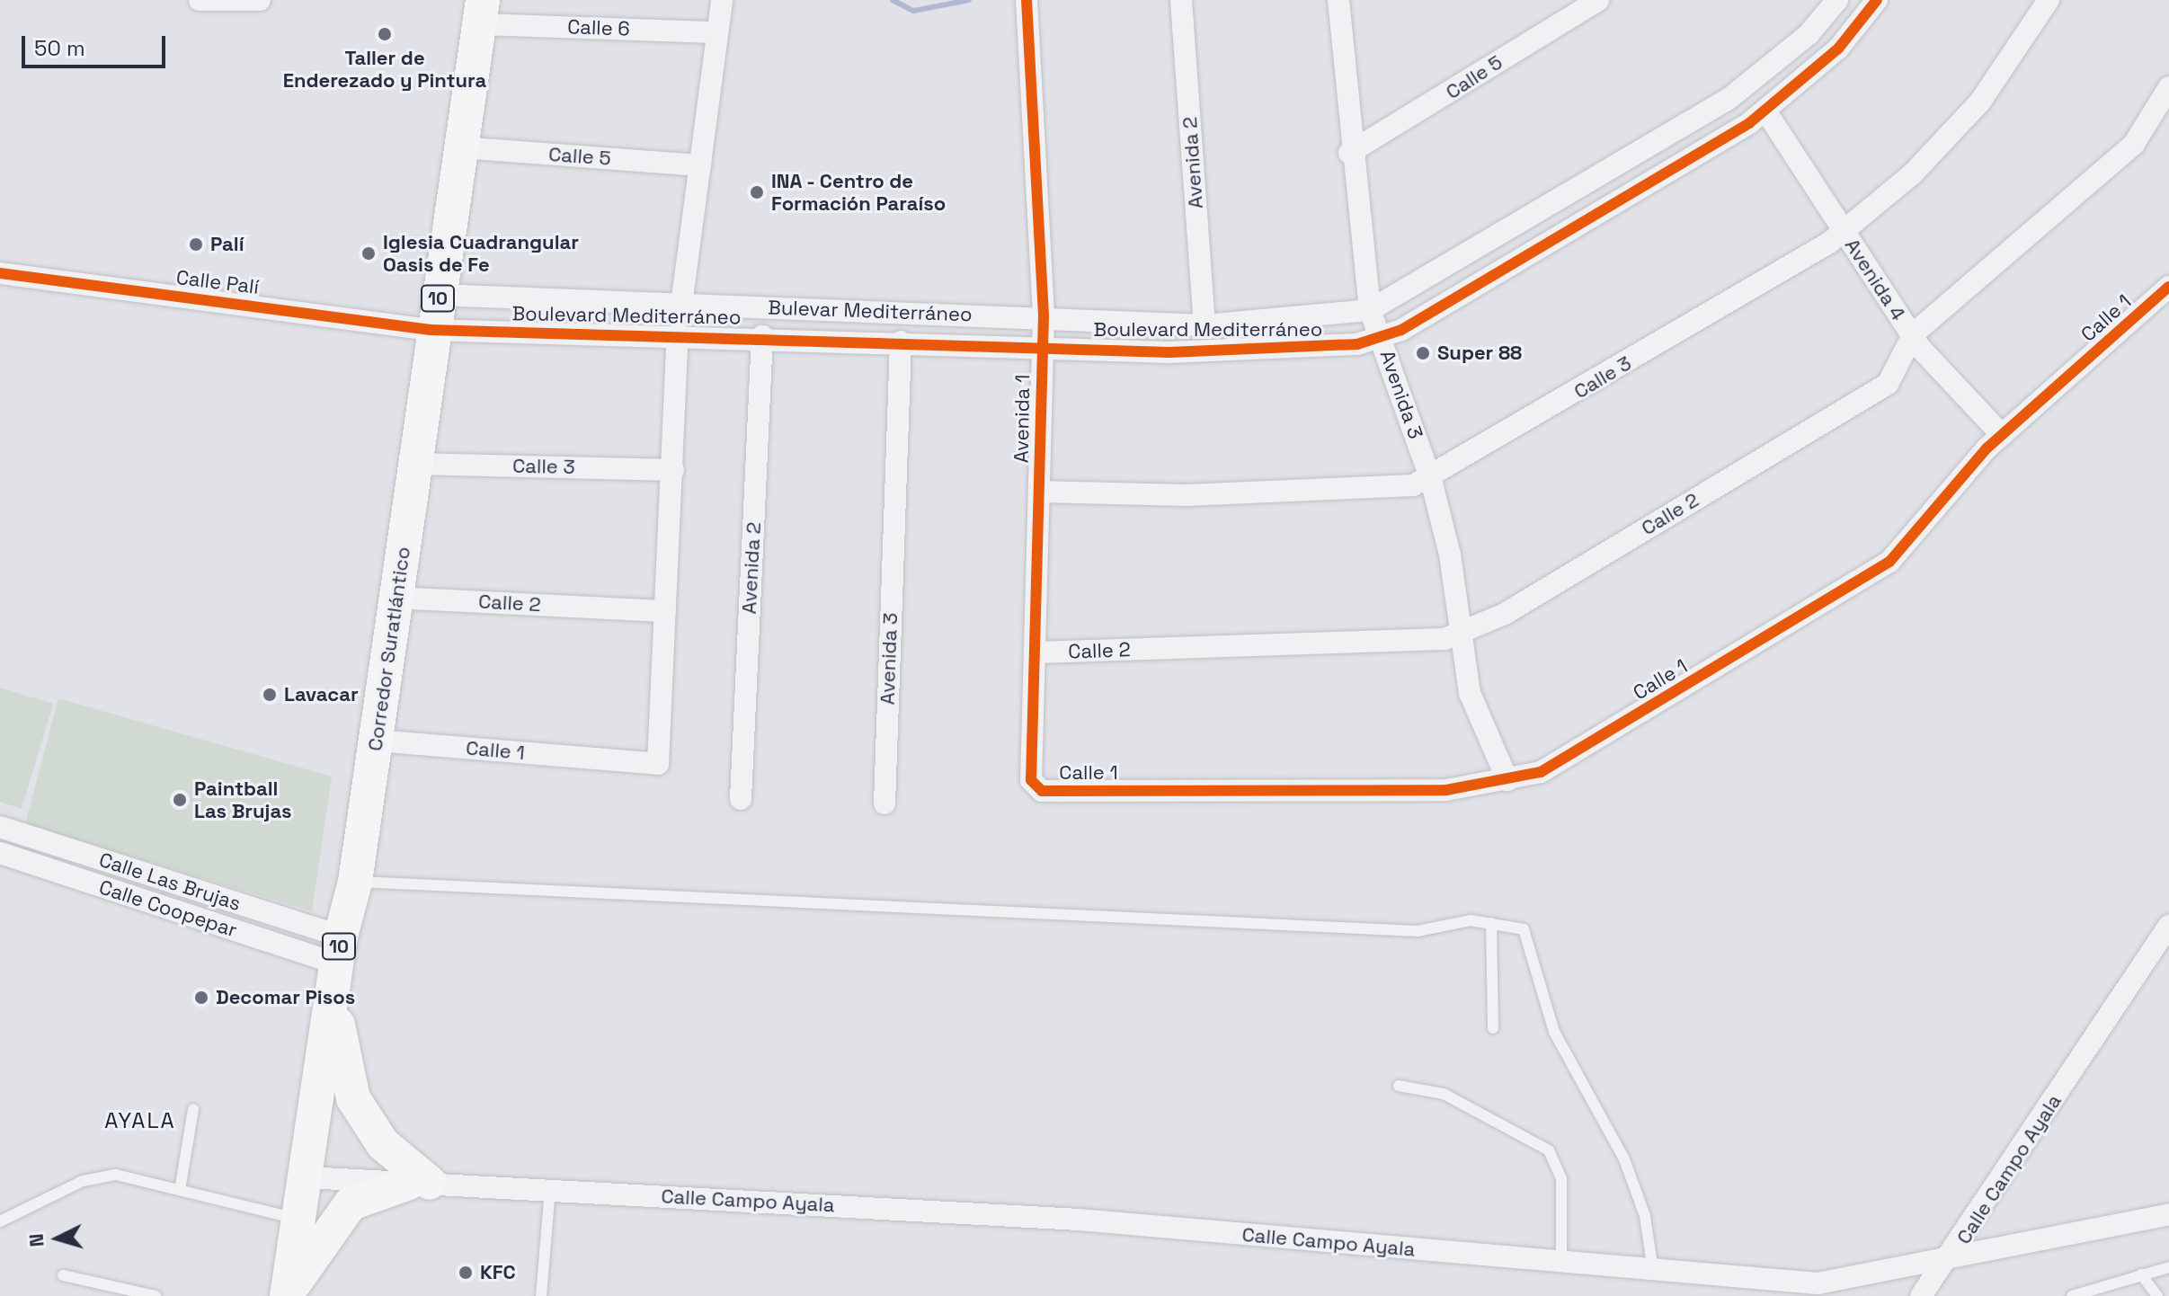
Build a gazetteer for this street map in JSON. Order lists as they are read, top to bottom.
{
  "streets": {
    "main road": ["10", "Corredor Suratlántico"],
    "street": [
      "Calle 6",
      "Calle 5",
      "Avenida 2",
      "Avenida 4",
      "Calle Palí",
      "Bulevar Mediterráneo",
      "Boulevard Mediterráneo",
      "Calle 1",
      "Calle 3",
      "Avenida 3",
      "Avenida 1",
      "Calle 2",
      "Calle Las Brujas",
      "Calle Coopepar",
      "Calle Campo Ayala"
    ]
  },
  "crossings": [
    ["Calle 6", "Corredor Suratlántico"],
    ["Calle 5", "Avenida 3"],
    ["Calle 5", "Corredor Suratlántico"],
    ["Avenida 2", "Boulevard Mediterráneo"],
    ["Avenida 4", "Boulevard Mediterráneo"],
    ["Avenida 4", "Calle 1"],
    ["Avenida 4", "Calle 3"],
    ["Avenida 4", "Calle 2"],
    ["Calle Palí", "Boulevard Mediterráneo"],
    ["Calle Palí", "Corredor Suratlántico"],
    ["Bulevar Mediterráneo", "Boulevard Mediterráneo"],
    ["Bulevar Mediterráneo", "Avenida 1"],
    ["Bulevar Mediterráneo", "Corredor Suratlántico"],
    ["Boulevard Mediterráneo", "Avenida 3"],
    ["Boulevard Mediterráneo", "Avenida 1"],
    ["Boulevard Mediterráneo", "Corredor Suratlántico"],
    ["Calle 1", "Avenida 3"],
    ["Calle 1", "Avenida 1"],
    ["Calle 1", "Calle 2"],
    ["Calle 1", "Corredor Suratlántico"],
    ["Calle 3", "Avenida 3"],
    ["Calle 3", "Avenida 1"],
    ["Calle 3", "Corredor Suratlántico"],
    ["Avenida 3", "Calle 2"],
    ["Avenida 1", "Calle 2"],
    ["Calle 2", "Corredor Suratlántico"],
    ["Corredor Suratlántico", "Calle Las Brujas"],
    ["Corredor Suratlántico", "Calle Coopepar"],
    ["Corredor Suratlántico", "Calle Campo Ayala"],
    ["Calle Las Brujas", "Calle Coopepar"]
  ],
  "districts": ["AYALA"],
  "places": [
    "Taller de Enderezado y Pintura",
    "INA - Centro de Formación Paraíso",
    "Palí",
    "Iglesia Cuadrangular Oasis de Fe",
    "Super 88",
    "Lavacar",
    "Paintball Las Brujas",
    "Decomar Pisos",
    "KFC"
  ],
  "scale_bar": "50 m",
  "north": "left"
}
